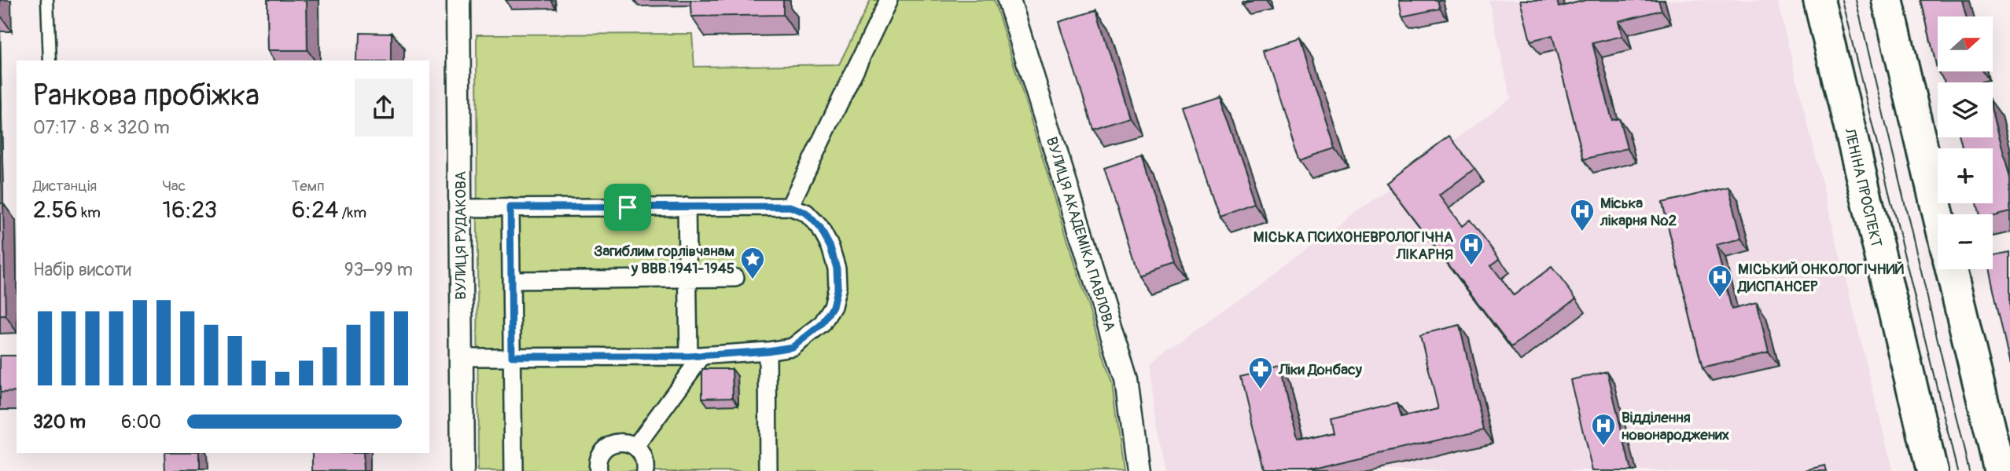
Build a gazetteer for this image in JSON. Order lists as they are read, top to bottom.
{
  "streets": {
    "main road": ["ЛЕНІНА ПРОСПЕКТ"],
    "street": ["ВУЛИЦЯ АКАДЕМІКА ПАВЛОВА", "ВУЛИЦЯ РУДАКОВА"]
  },
  "places": {
    "hospital": [
      "Міська лікарня №2",
      "МІСЬКА ПСИХОНЕВРОЛОГІЧНА ЛІКАРНЯ",
      "МІСЬКИЙ ОНКОЛОГІЧНИЙ ДИСПАНСЕР",
      "Відділення новонароджених"
    ],
    "place": ["Загиблим горлівчанам у ВВВ 1941-1945"],
    "pharmacy": ["Ліки Донбасу"]
  },
  "north": "right",
  "page": {
    "map_buttons": ["+", "−"],
    "heading": ["Ранкова пробіжка", "07:17 · 8 × 320 m"],
    "stats": [
      ["Дистанція", "2.56 km"],
      ["Час", "16:23"],
      ["Темп", "6:24 /km"]
    ],
    "chart": ["Набір висоти", "93–99 m"],
    "list": [
      {
        "name": "320 m",
        "note": "6:00"
      }
    ]
  }
}
